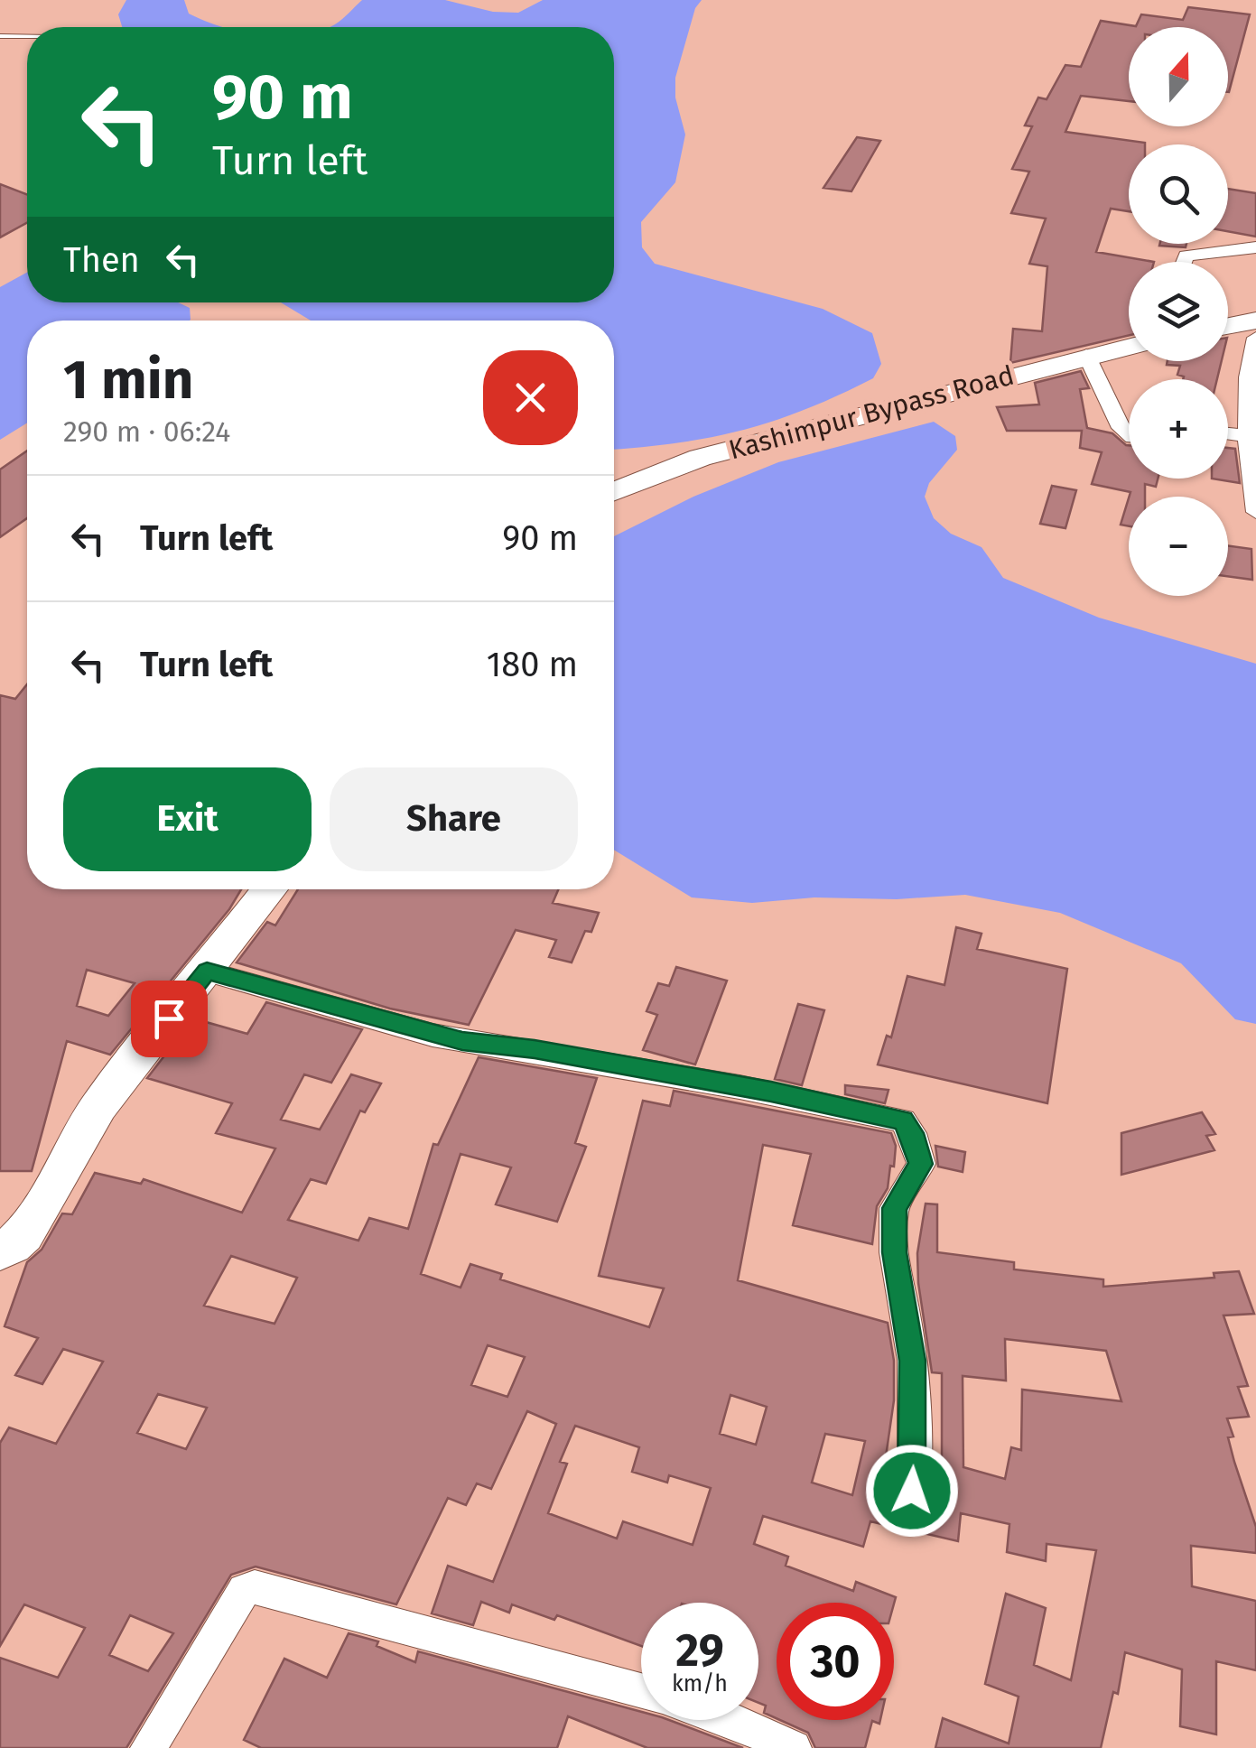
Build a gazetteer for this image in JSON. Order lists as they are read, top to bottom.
{
  "streets": {
    "main road": ["Kashimpur Bypass Road"]
  },
  "north": "top",
  "page": {
    "map_buttons": ["+", "−"],
    "turn": ["90 m", "Turn left"],
    "then": "Then",
    "heading": ["1 min", "290 m · 06:24"],
    "list": [
      {
        "name": "Turn left",
        "value": "90 m"
      },
      {
        "name": "Turn left",
        "value": "180 m"
      }
    ],
    "buttons": ["Exit", "Share"],
    "speed": "29 km/h",
    "limit": "30"
  }
}
